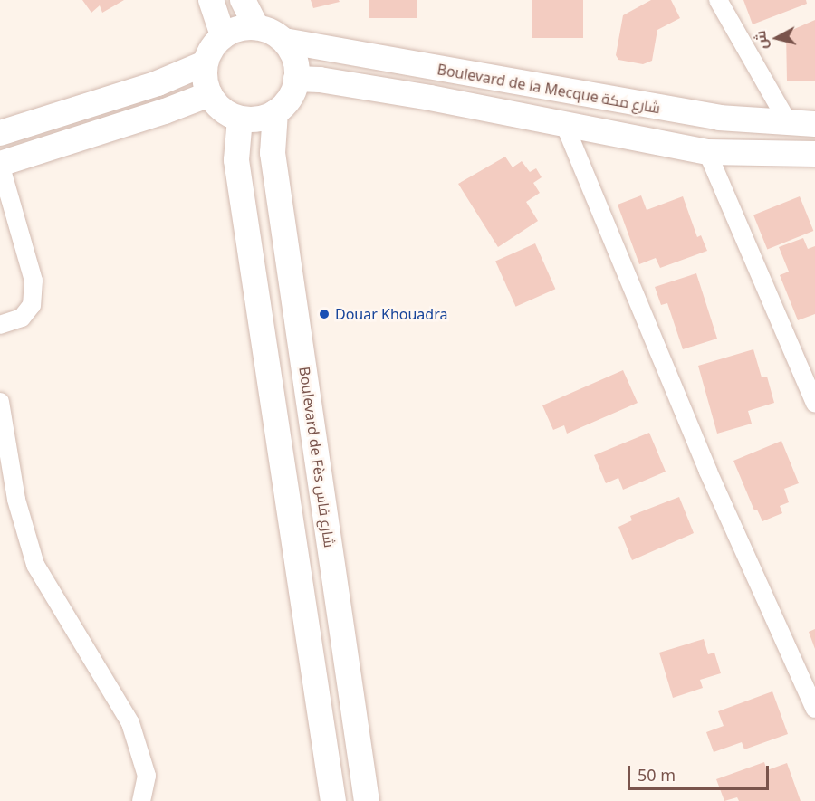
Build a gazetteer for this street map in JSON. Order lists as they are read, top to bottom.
{
  "streets": {
    "main road": ["Boulevard de la Mecque شارع مكة", "Boulevard de Fès شارع فاس"]
  },
  "crossings": [
    ["Boulevard de la Mecque شارع مكة", "Boulevard de Fès شارع فاس"]
  ],
  "places": ["Douar Khouadra"],
  "scale_bar": "50 m",
  "north": "left"
}
